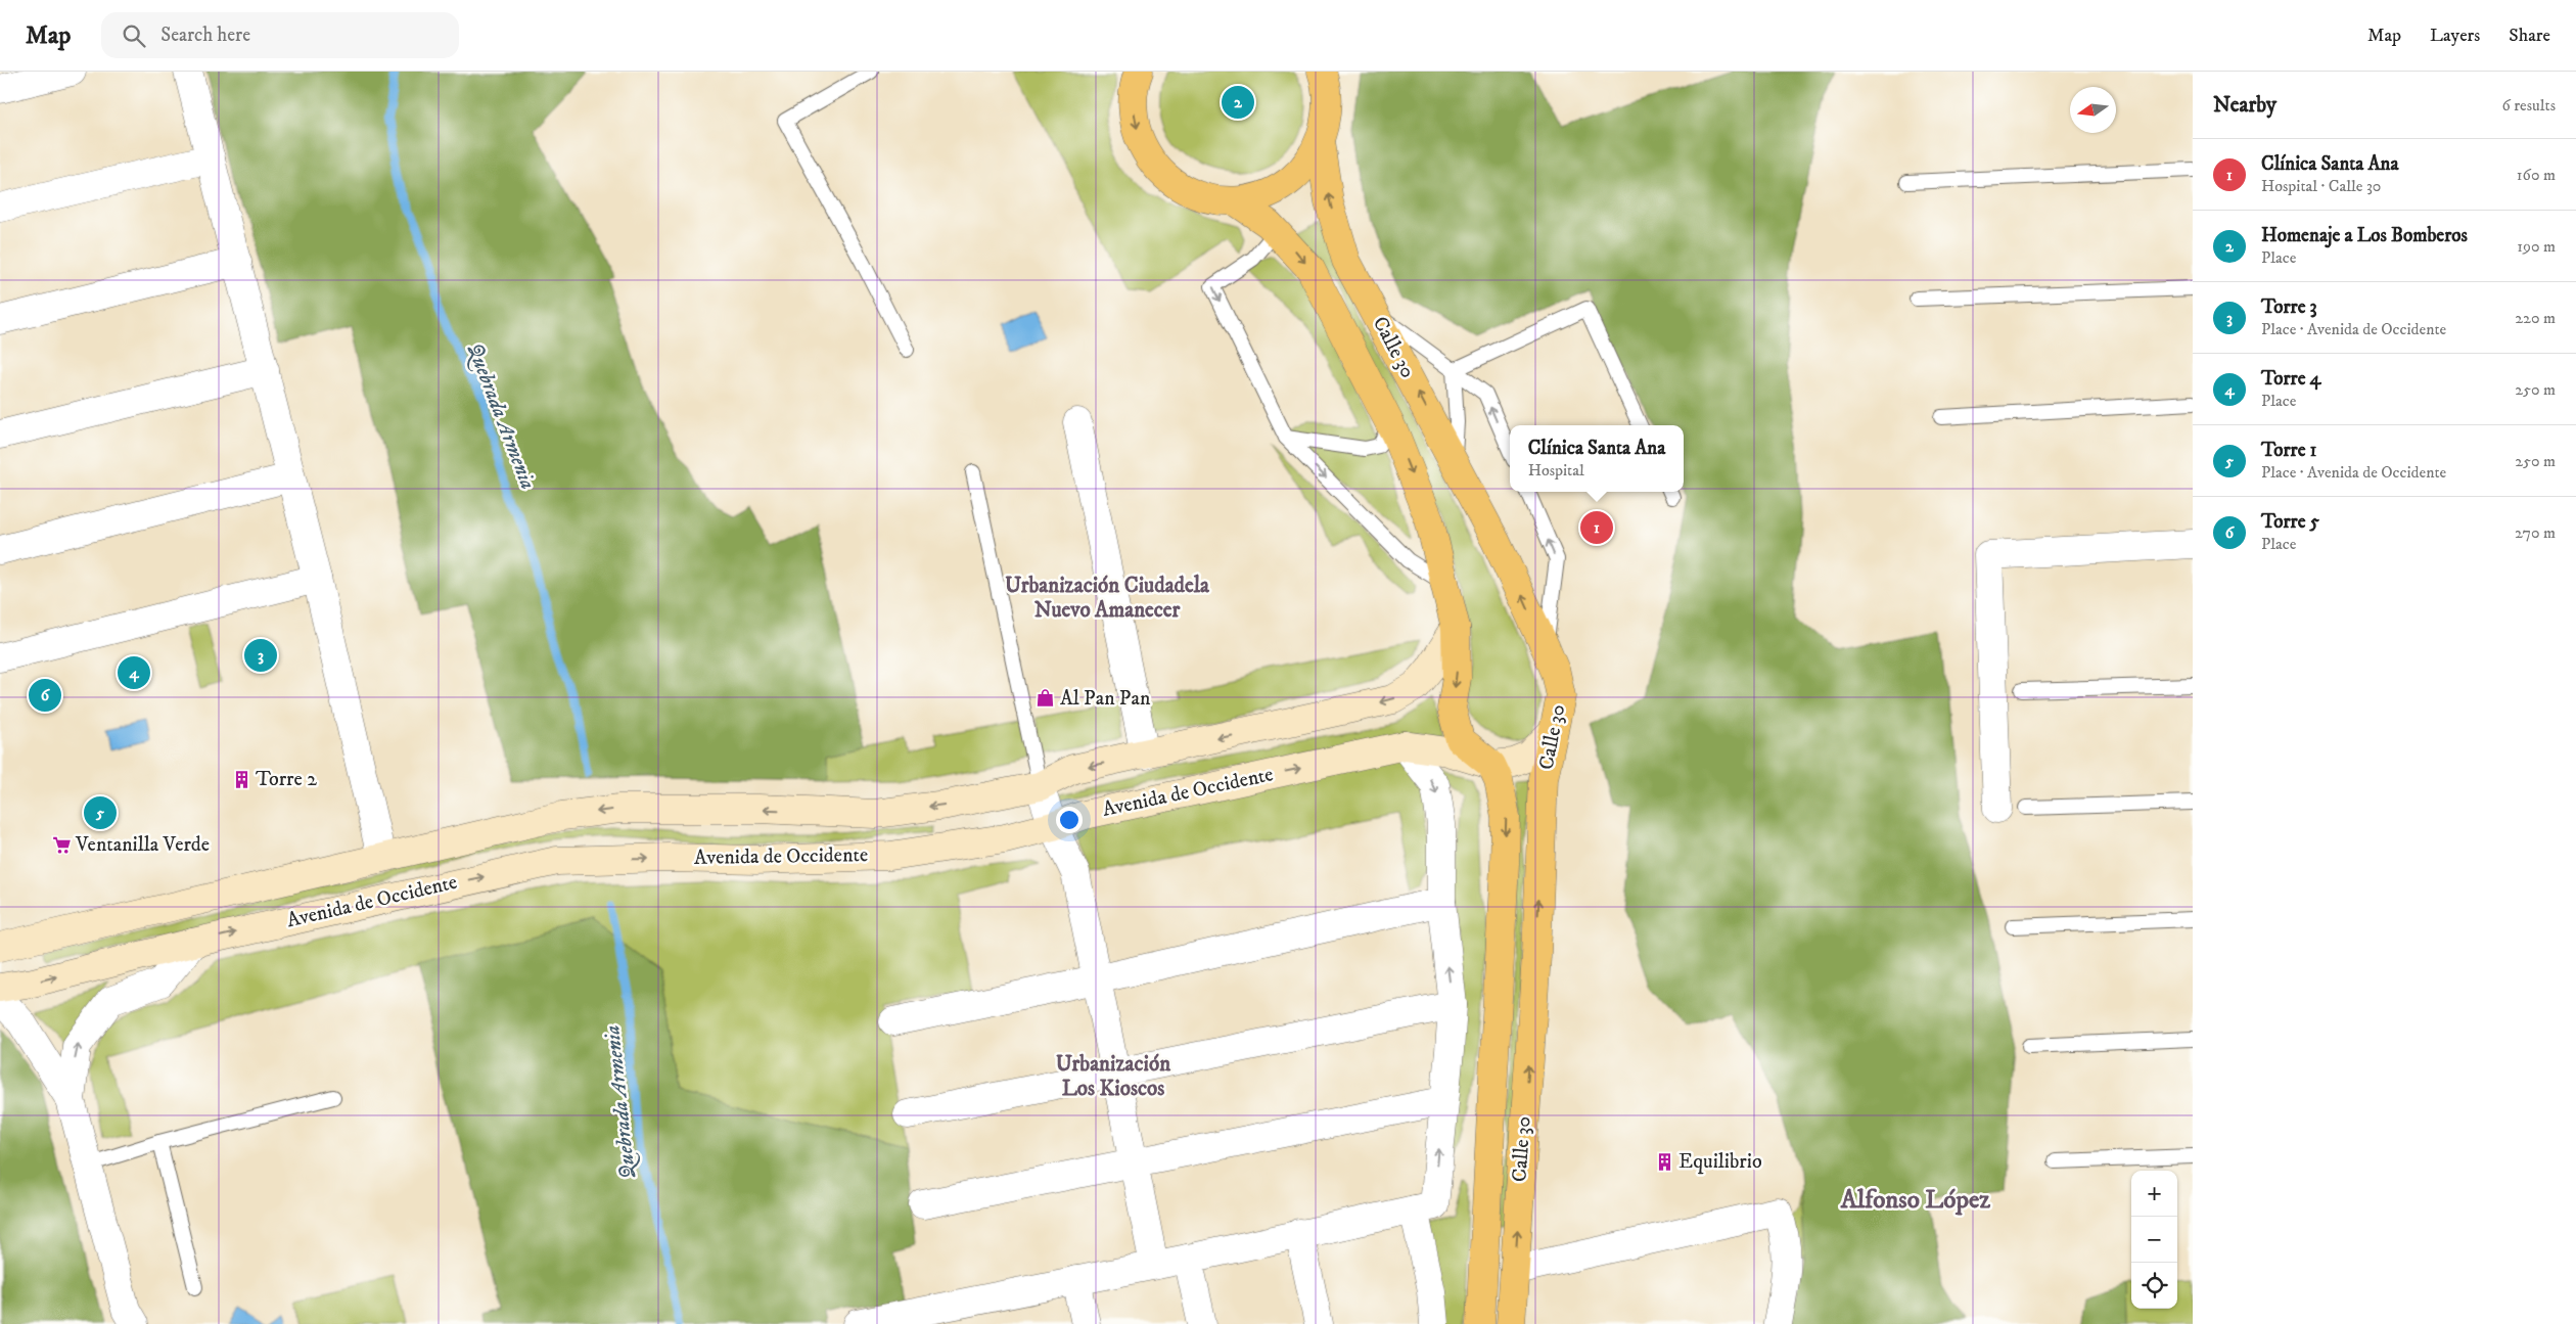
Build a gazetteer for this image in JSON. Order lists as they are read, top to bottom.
{
  "streets": {
    "main road": ["Calle 30", "Avenida de Occidente"]
  },
  "crossings": [
    ["Calle 30", "Avenida de Occidente"]
  ],
  "districts": ["Urbanización Ciudadela Nuevo Amanecer", "Urbanización Los Kioscos", "Alfonso López"],
  "water": ["Quebrada Armenia"],
  "places": {
    "shop": ["Al Pan Pan"],
    "building": ["Torre 2", "Equilibrio"],
    "supermarket": ["Ventanilla Verde"]
  },
  "north": "left",
  "page": {
    "header": "Map",
    "search": "Search here",
    "nav": ["Map", "Layers", "Share"],
    "heading": ["Nearby", "6 results"],
    "pins": [
      "2",
      "1",
      "3",
      "4",
      "6",
      "5"
    ],
    "list": [
      {
        "mark": "1",
        "name": "Clínica Santa Ana",
        "note": "Hospital · Calle 30",
        "value": "160 m"
      },
      {
        "mark": "2",
        "name": "Homenaje a Los Bomberos",
        "note": "Place",
        "value": "190 m"
      },
      {
        "mark": "3",
        "name": "Torre 3",
        "note": "Place · Avenida de Occidente",
        "value": "220 m"
      },
      {
        "mark": "4",
        "name": "Torre 4",
        "note": "Place",
        "value": "250 m"
      },
      {
        "mark": "5",
        "name": "Torre 1",
        "note": "Place · Avenida de Occidente",
        "value": "250 m"
      },
      {
        "mark": "6",
        "name": "Torre 5",
        "note": "Place",
        "value": "270 m"
      }
    ],
    "popup": ["Clínica Santa Ana", "Hospital"],
    "map_buttons": ["+", "−"]
  }
}
